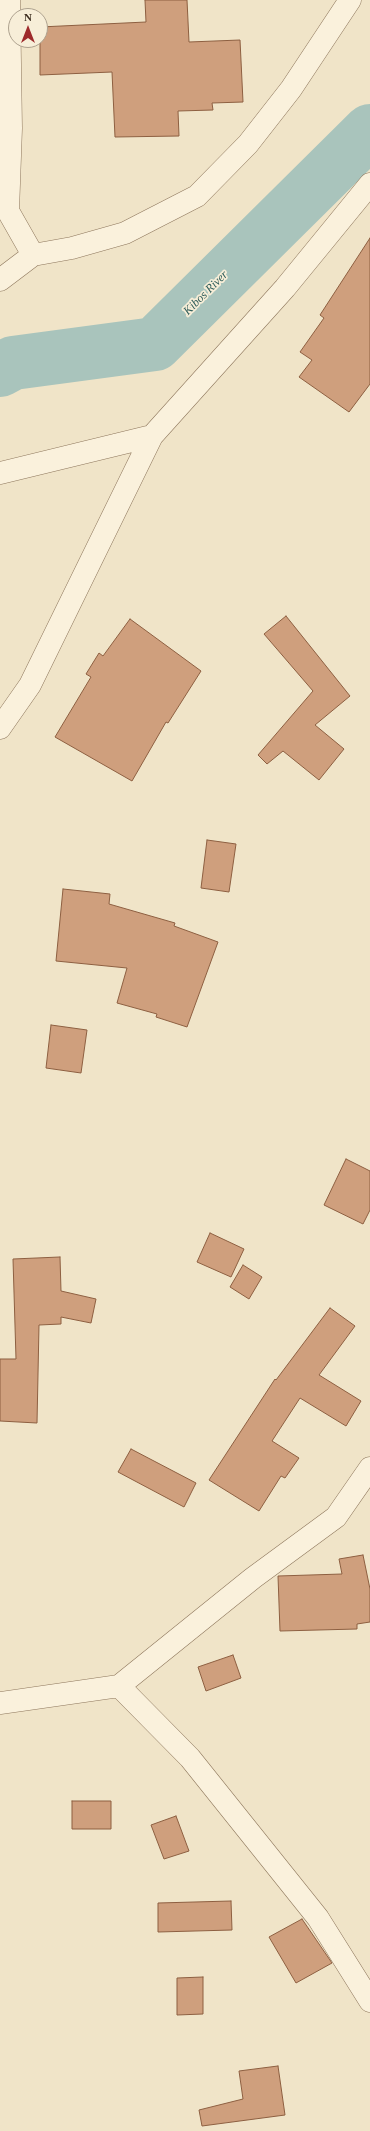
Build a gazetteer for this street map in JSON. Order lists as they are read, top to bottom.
{
  "water": ["Kibos River"],
  "north": "top"
}
